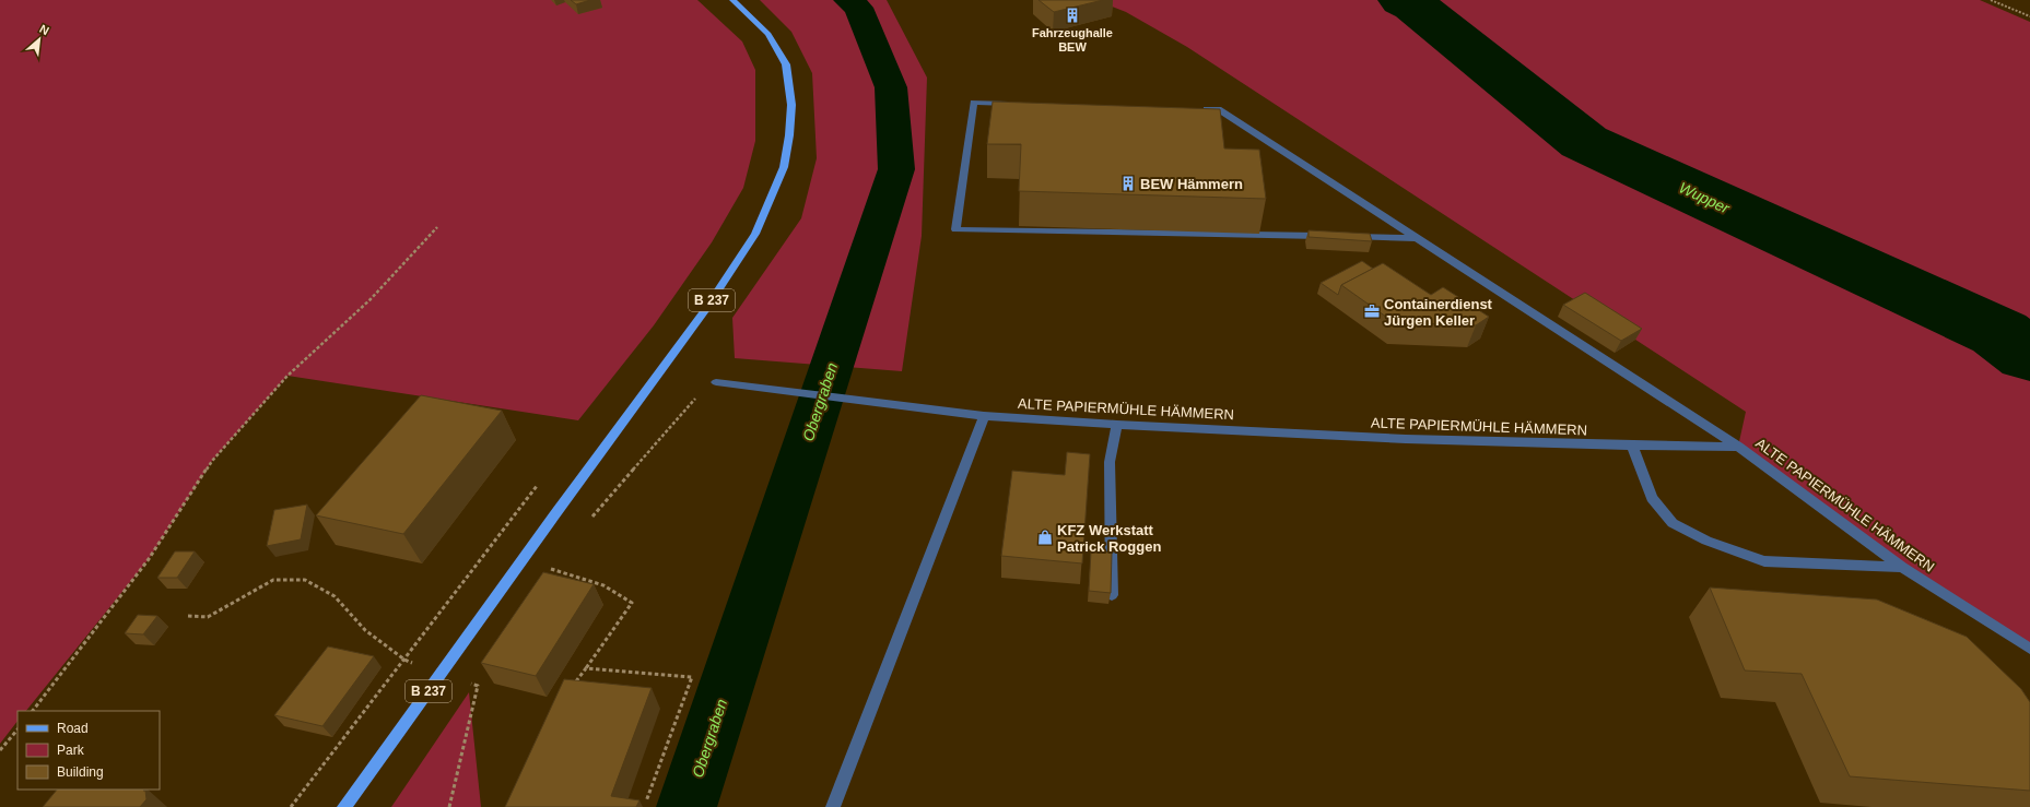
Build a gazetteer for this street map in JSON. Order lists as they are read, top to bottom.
{
  "streets": {
    "main road": ["B 237"],
    "lane": ["ALTE PAPIERMÜHLE HÄMMERN"]
  },
  "water": ["Wupper", "Obergraben"],
  "places": {
    "building": ["Fahrzeughalle BEW", "BEW Hämmern"],
    "office": ["Containerdienst Jürgen Keller"],
    "shop": ["KFZ Werkstatt Patrick Roggen"]
  },
  "legend": ["Road", "Park", "Building"],
  "north": "top right"
}
